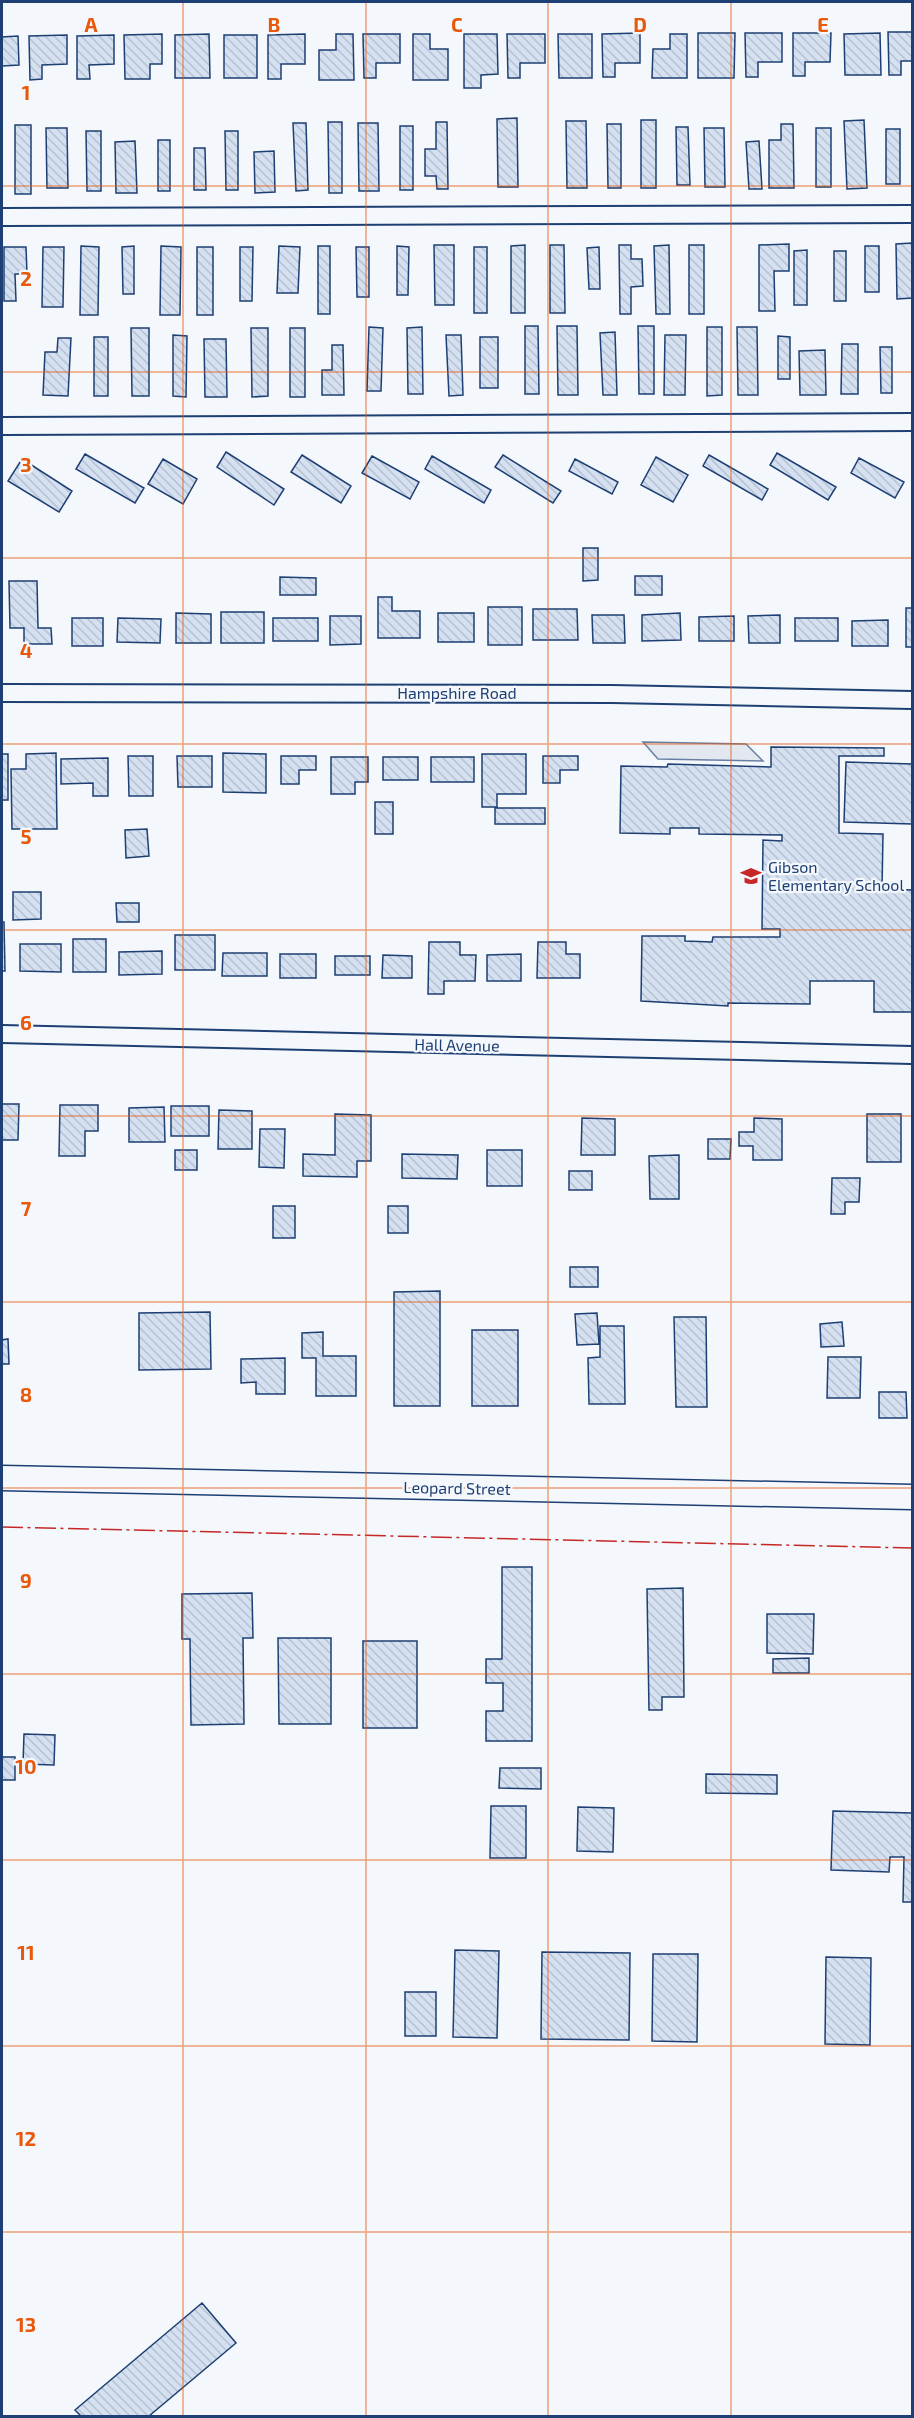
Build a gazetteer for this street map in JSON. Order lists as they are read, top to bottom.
{
  "streets": {
    "main road": ["Leopard Street"],
    "street": ["Hampshire Road", "Hall Avenue"]
  },
  "places": {
    "school or university": ["Gibson Elementary School"]
  },
  "grid": {
    "columns": [
      "A",
      "B",
      "C",
      "D",
      "E"
    ],
    "rows": [
      "1",
      "2",
      "3",
      "4",
      "5",
      "6",
      "7",
      "8",
      "9",
      "10",
      "11",
      "12",
      "13"
    ]
  }
}
